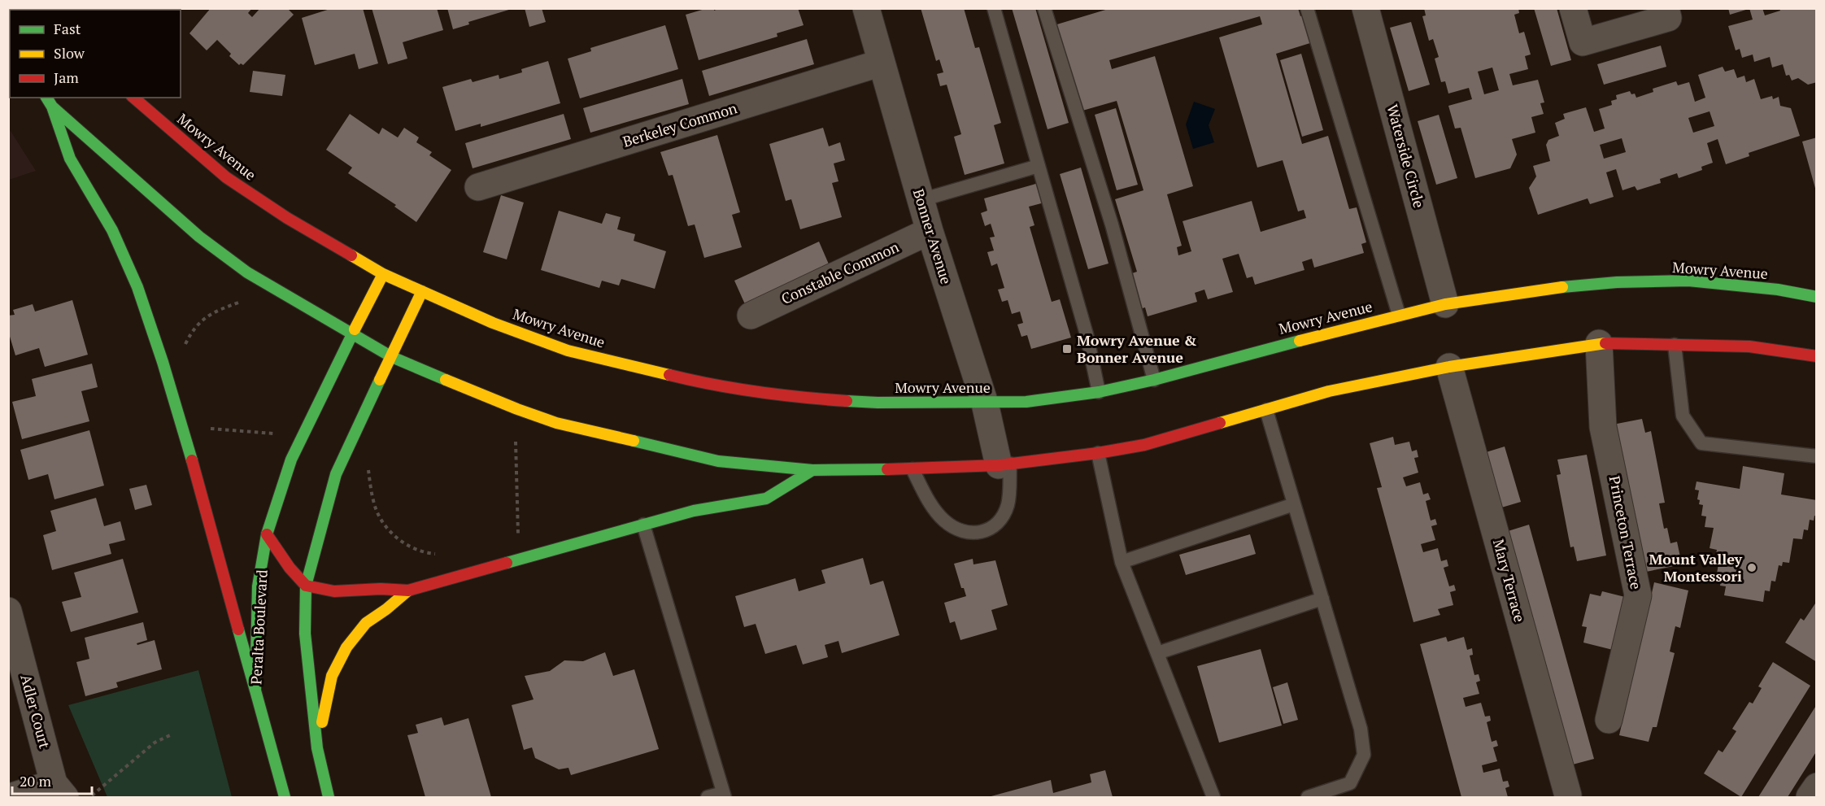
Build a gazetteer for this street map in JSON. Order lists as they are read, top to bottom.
{
  "streets": {
    "main road": ["Mowry Avenue", "Peralta Boulevard"],
    "street": [
      "Berkeley Common",
      "Waterside Circle",
      "Bonner Avenue",
      "Constable Common",
      "Princeton Terrace",
      "Mary Terrace",
      "Adler Court"
    ]
  },
  "crossings": [
    ["Berkeley Common", "Bonner Avenue"],
    ["Mowry Avenue", "Waterside Circle"],
    ["Mowry Avenue", "Bonner Avenue"],
    ["Mowry Avenue", "Peralta Boulevard"],
    ["Bonner Avenue", "Constable Common"]
  ],
  "places": {
    "transit": ["Mowry Avenue & Bonner Avenue"],
    "other": ["Mount Valley Montessori"]
  },
  "legend": ["Fast", "Slow", "Jam"],
  "scale_bar": "20 m"
}
